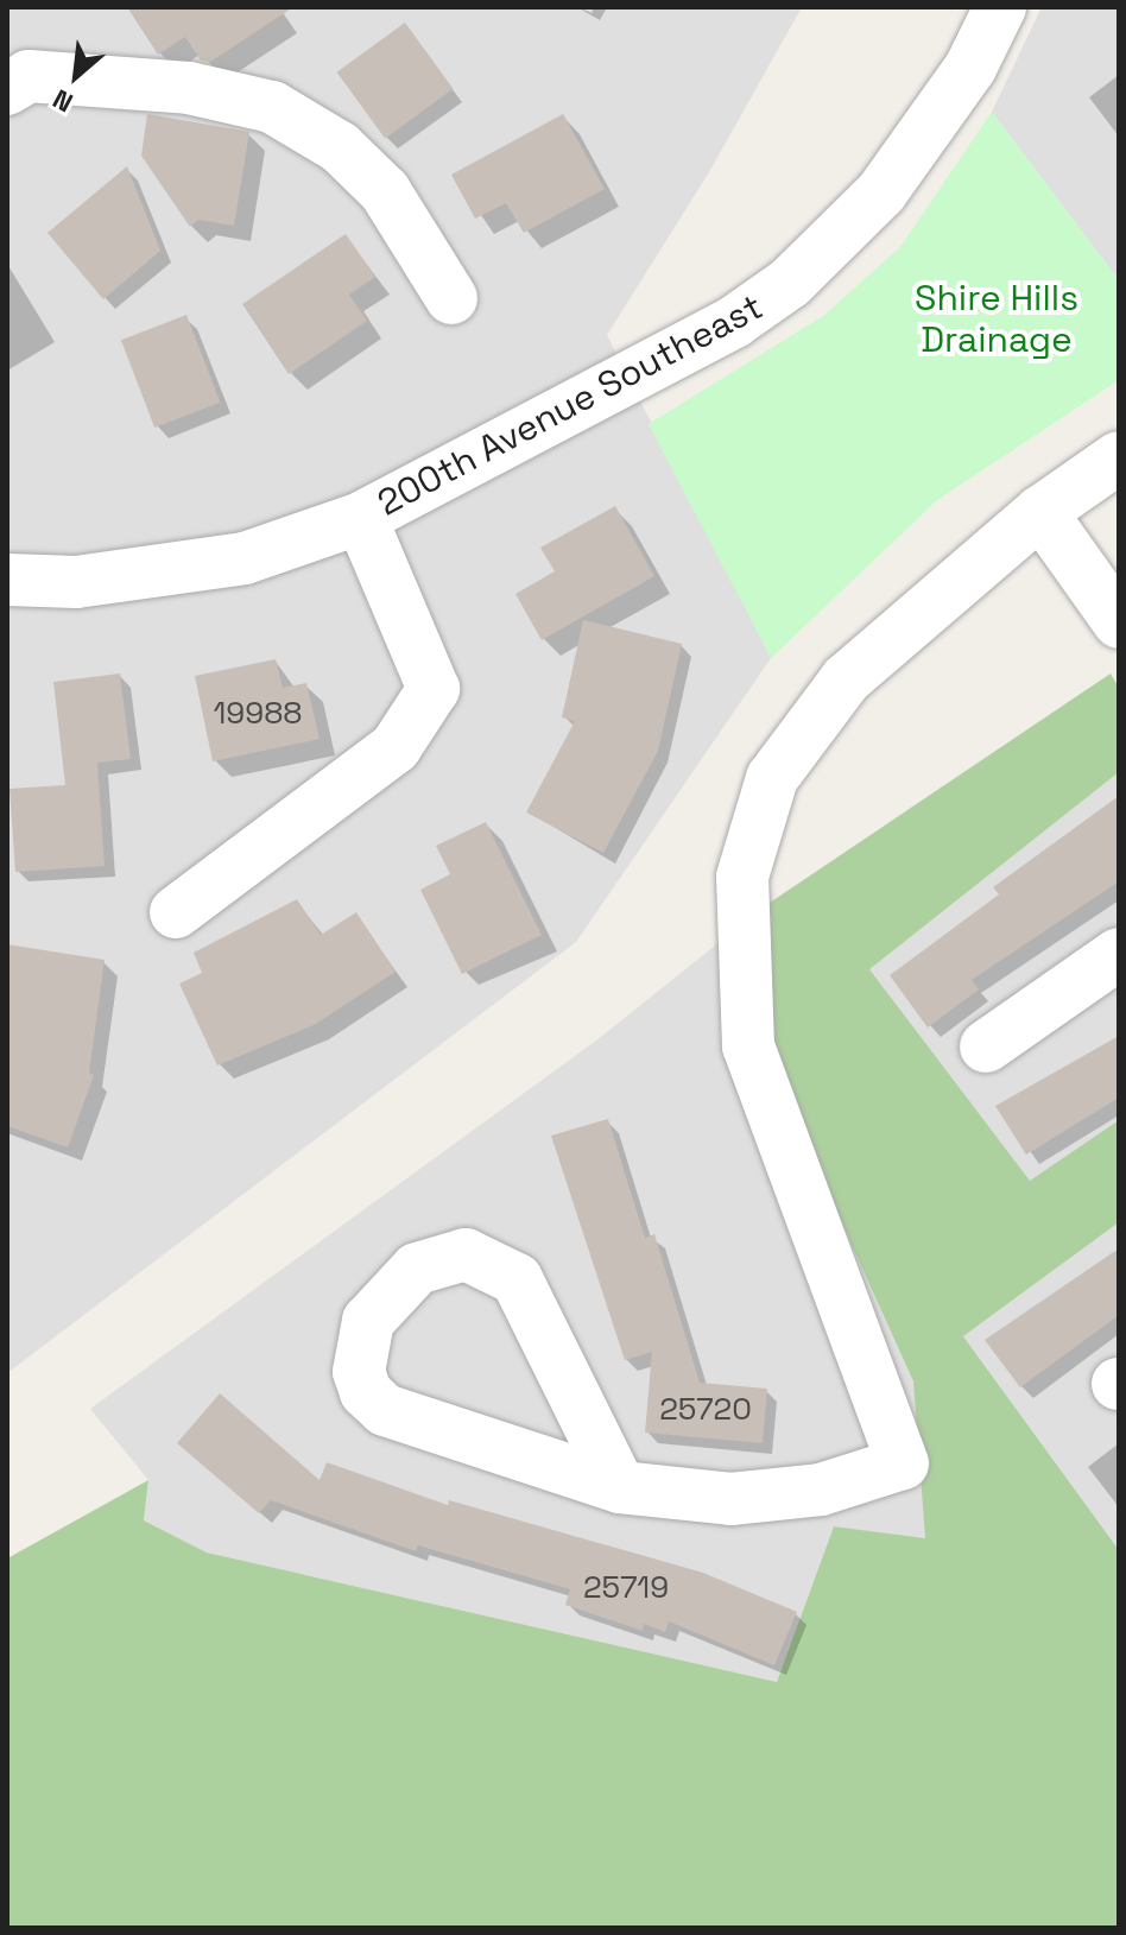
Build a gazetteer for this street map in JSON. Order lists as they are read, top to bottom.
{
  "streets": {
    "street": ["200th Avenue Southeast"]
  },
  "parks": ["Shire Hills Drainage"],
  "house_numbers": ["19988", "25720", "25719"],
  "north": "bottom left"
}
